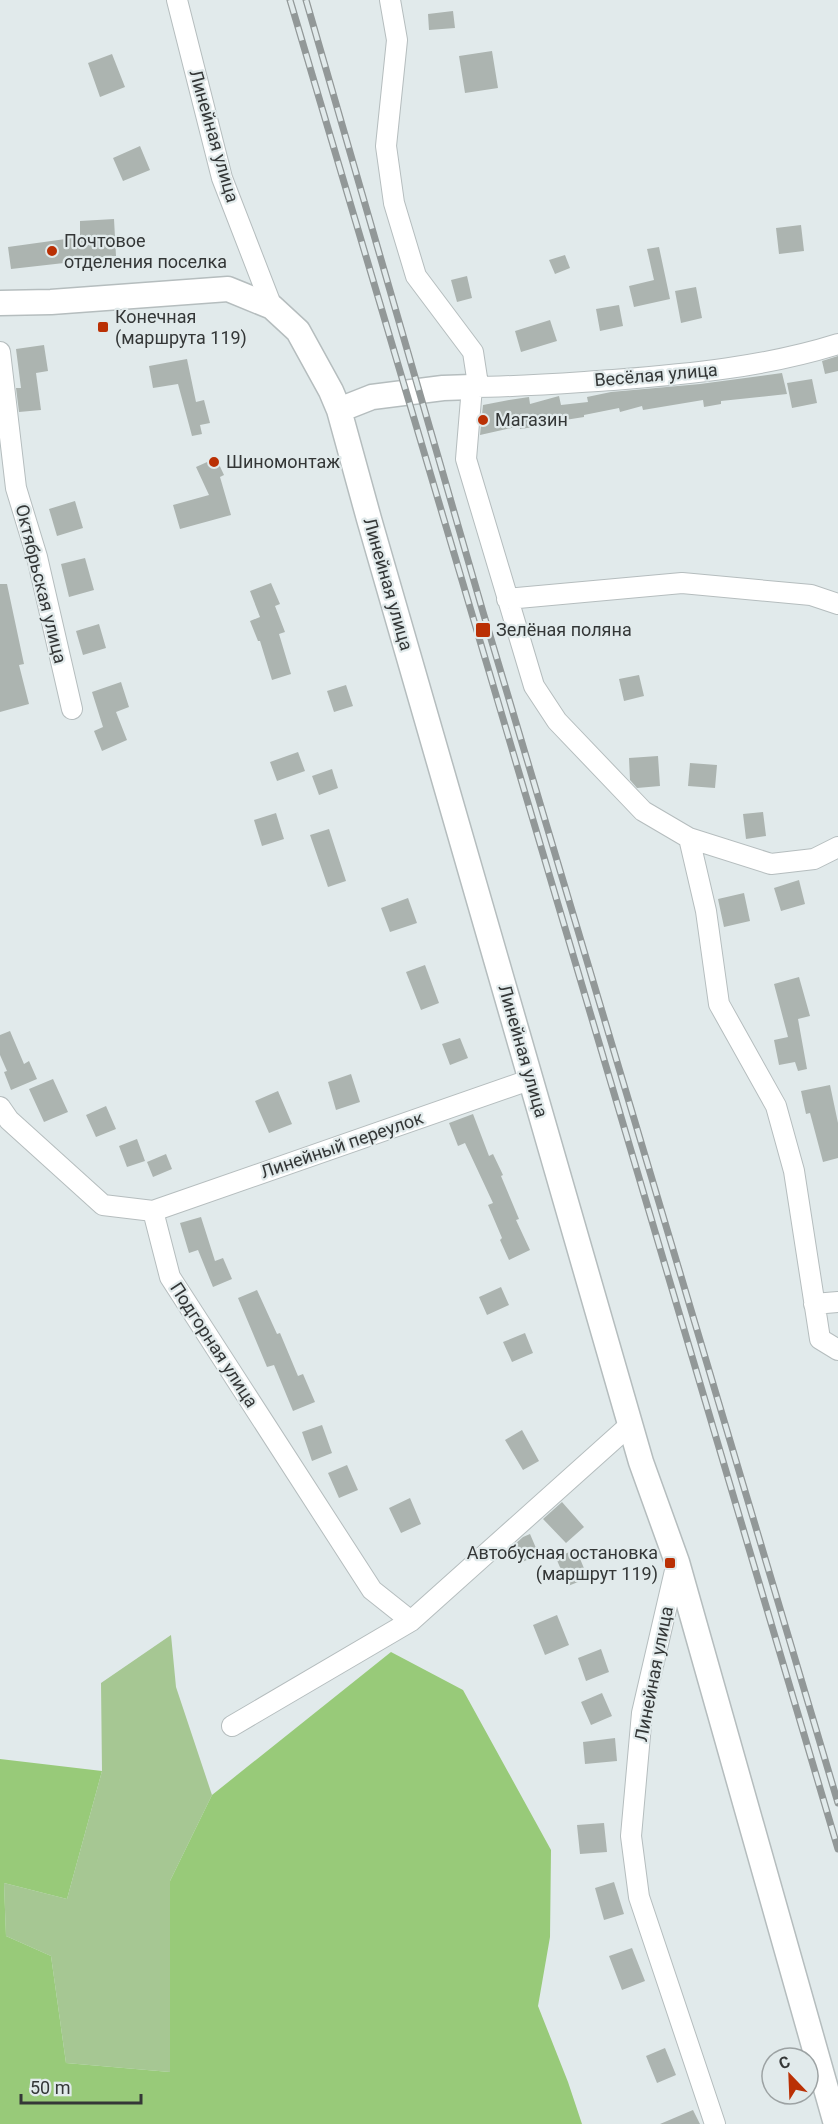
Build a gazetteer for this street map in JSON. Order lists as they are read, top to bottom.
{
  "streets": {
    "street": [
      "Линейная улица",
      "Весёлая улица",
      "Октябрьская улица",
      "Линейный переулок",
      "Подгорная улица"
    ]
  },
  "crossings": [
    ["Линейная улица", "Линейный переулок"],
    ["Линейный переулок", "Подгорная улица"]
  ],
  "places": {
    "other": ["Почтовое отделения поселка", "Магазин", "Шиномонтаж"],
    "transit": ["Конечная (маршрута 119)", "Зелёная поляна", "Автобусная остановка (маршрут 119)"]
  },
  "scale_bar": "50 m",
  "north": "top left"
}
